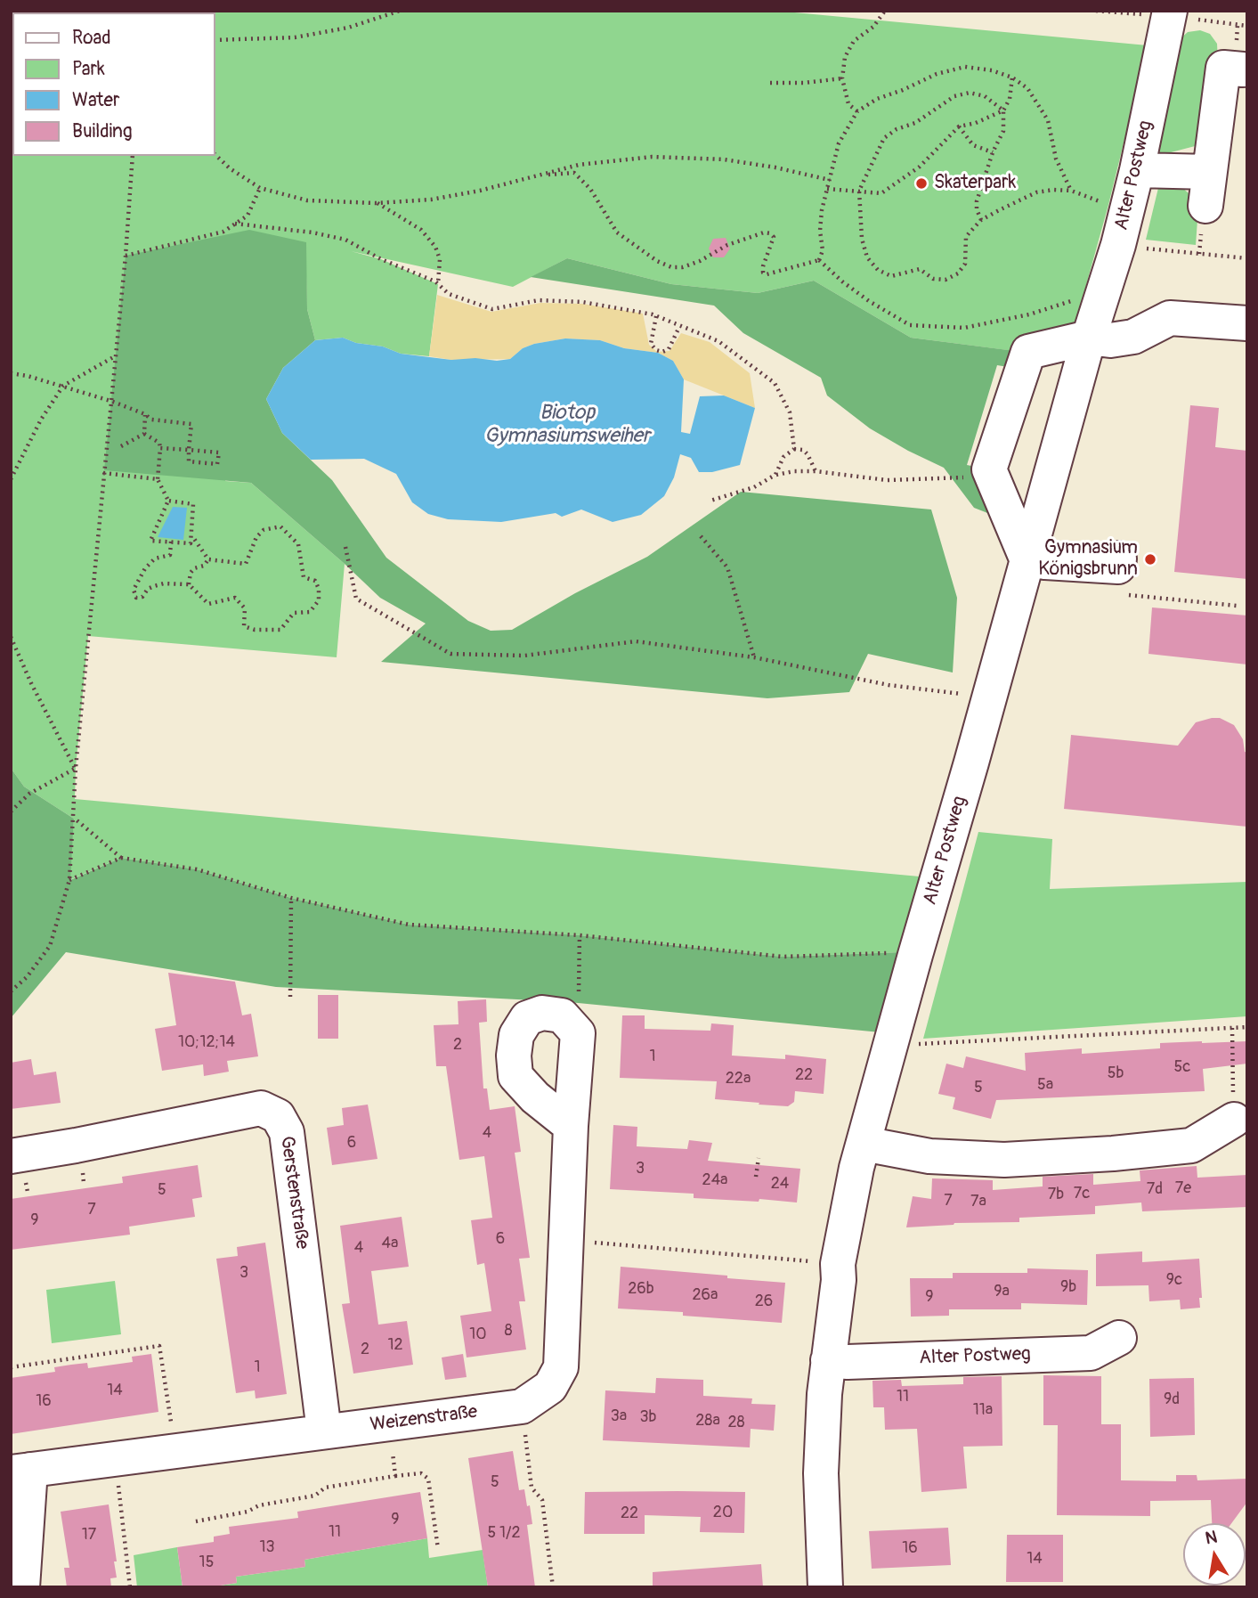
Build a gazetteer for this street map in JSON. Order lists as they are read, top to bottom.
{
  "streets": {
    "street": ["Alter Postweg", "Gerstenstraße", "Weizenstraße"]
  },
  "crossings": [
    ["Gerstenstraße", "Weizenstraße"]
  ],
  "water": ["Biotop Gymnasiumsweiher"],
  "places": ["Skaterpark", "Gymnasium Königsbrunn"],
  "house_numbers": [
    "10;12;14",
    "2",
    "1",
    "5c",
    "5b",
    "22",
    "22a",
    "5a",
    "5",
    "4",
    "6",
    "3",
    "24a",
    "24",
    "7e",
    "7d",
    "5",
    "7c",
    "7b",
    "7",
    "7a",
    "7",
    "9",
    "6",
    "4a",
    "4",
    "3",
    "9c",
    "9b",
    "26b",
    "9a",
    "26a",
    "9",
    "26",
    "8",
    "10",
    "12",
    "2",
    "1",
    "14",
    "11",
    "9d",
    "16",
    "11a",
    "3a",
    "3b",
    "28a",
    "28",
    "5",
    "20",
    "22",
    "9",
    "11",
    "5 1/2",
    "17",
    "13",
    "16",
    "14",
    "15"
  ],
  "legend": [
    "Road",
    "Park",
    "Water",
    "Building"
  ],
  "north": "top"
}
